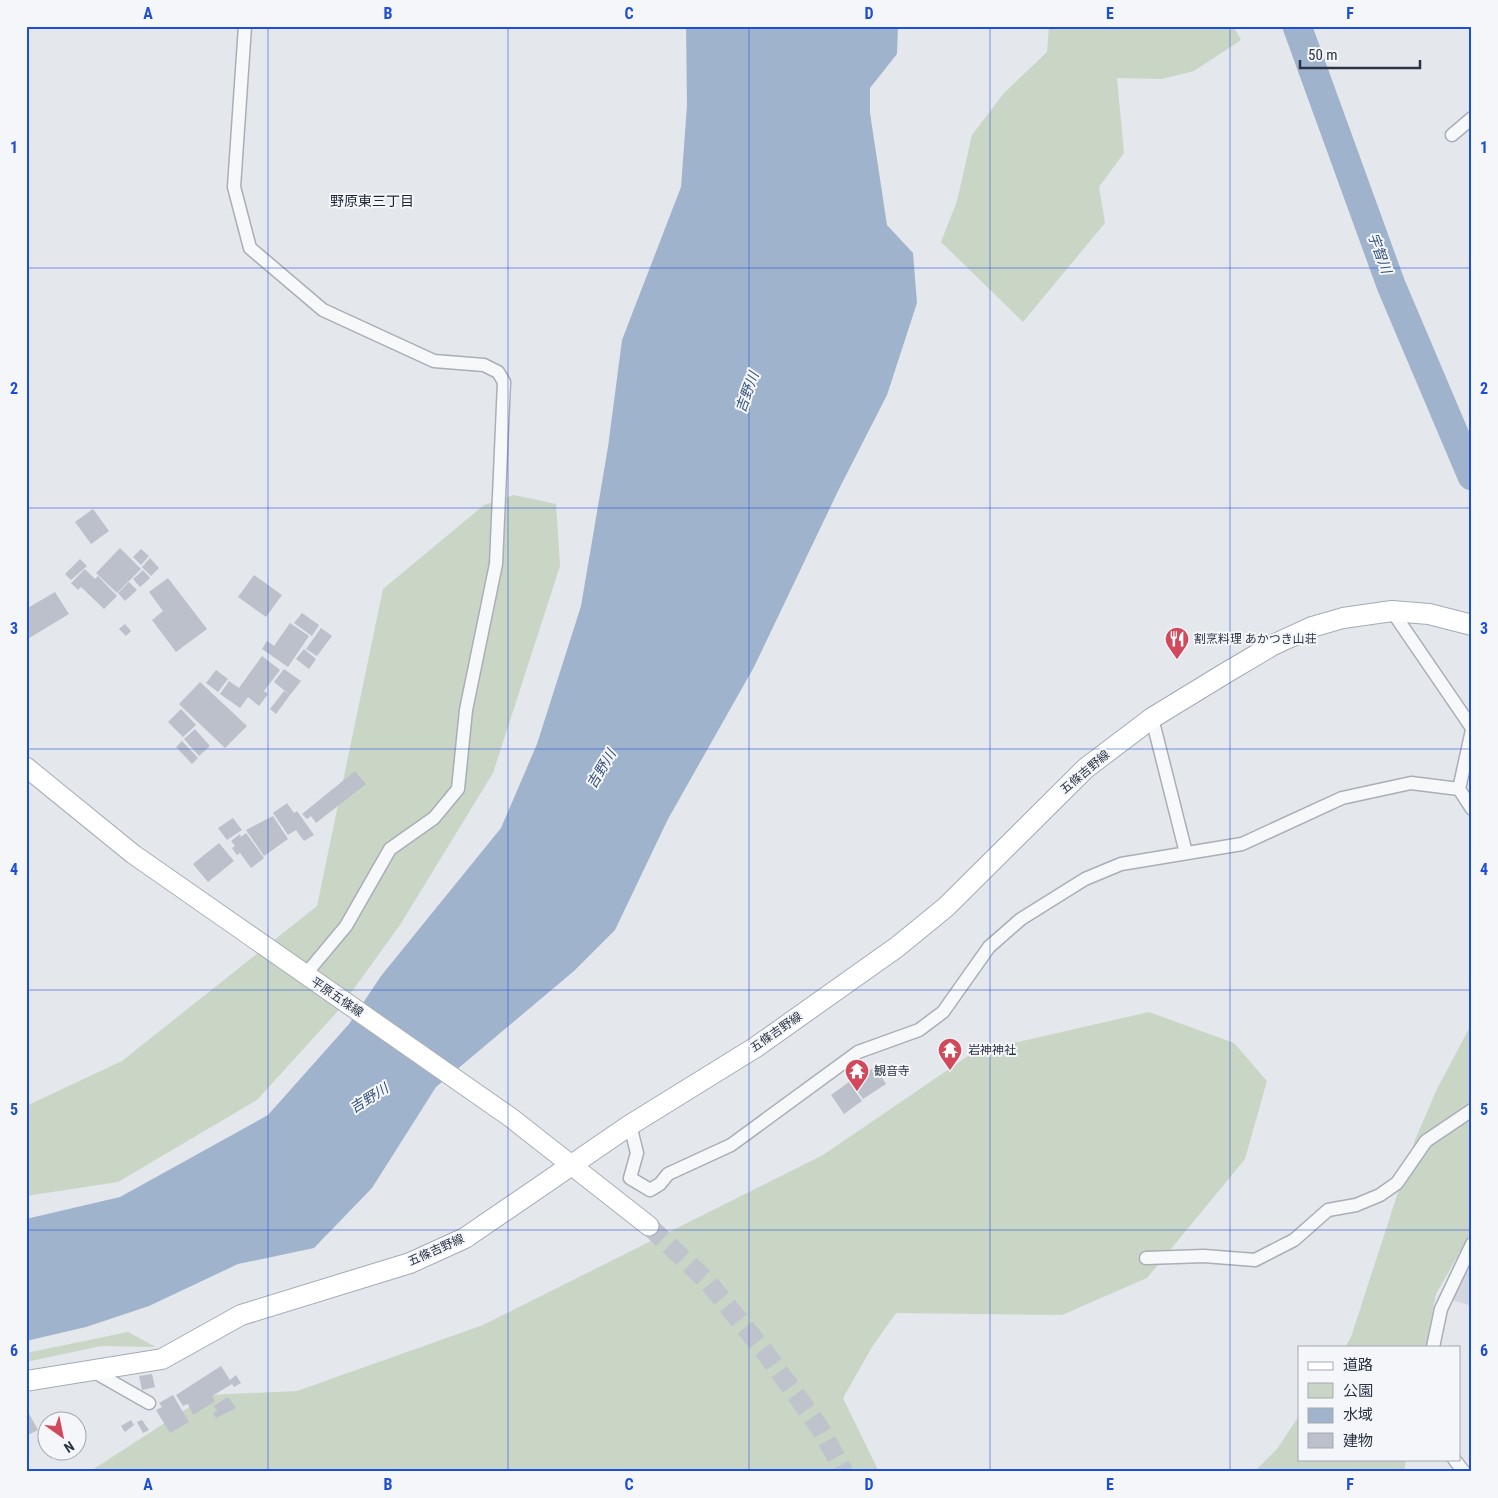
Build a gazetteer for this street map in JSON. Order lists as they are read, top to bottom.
{
  "streets": {
    "main road": ["五條吉野線", "平原五條線"]
  },
  "crossings": [
    ["五條吉野線", "平原五條線"]
  ],
  "districts": ["野原東三丁目"],
  "water": ["宇智川", "吉野川"],
  "places": {
    "restaurant": ["割烹料理 あかつき山荘"],
    "temple": ["岩神神社", "観音寺"]
  },
  "legend": [
    "道路",
    "公園",
    "水域",
    "建物"
  ],
  "scale_bar": "50 m",
  "north": "bottom right",
  "grid": {
    "columns": [
      "A",
      "B",
      "C",
      "D",
      "E",
      "F"
    ],
    "rows": [
      "1",
      "2",
      "3",
      "4",
      "5",
      "6"
    ]
  }
}
